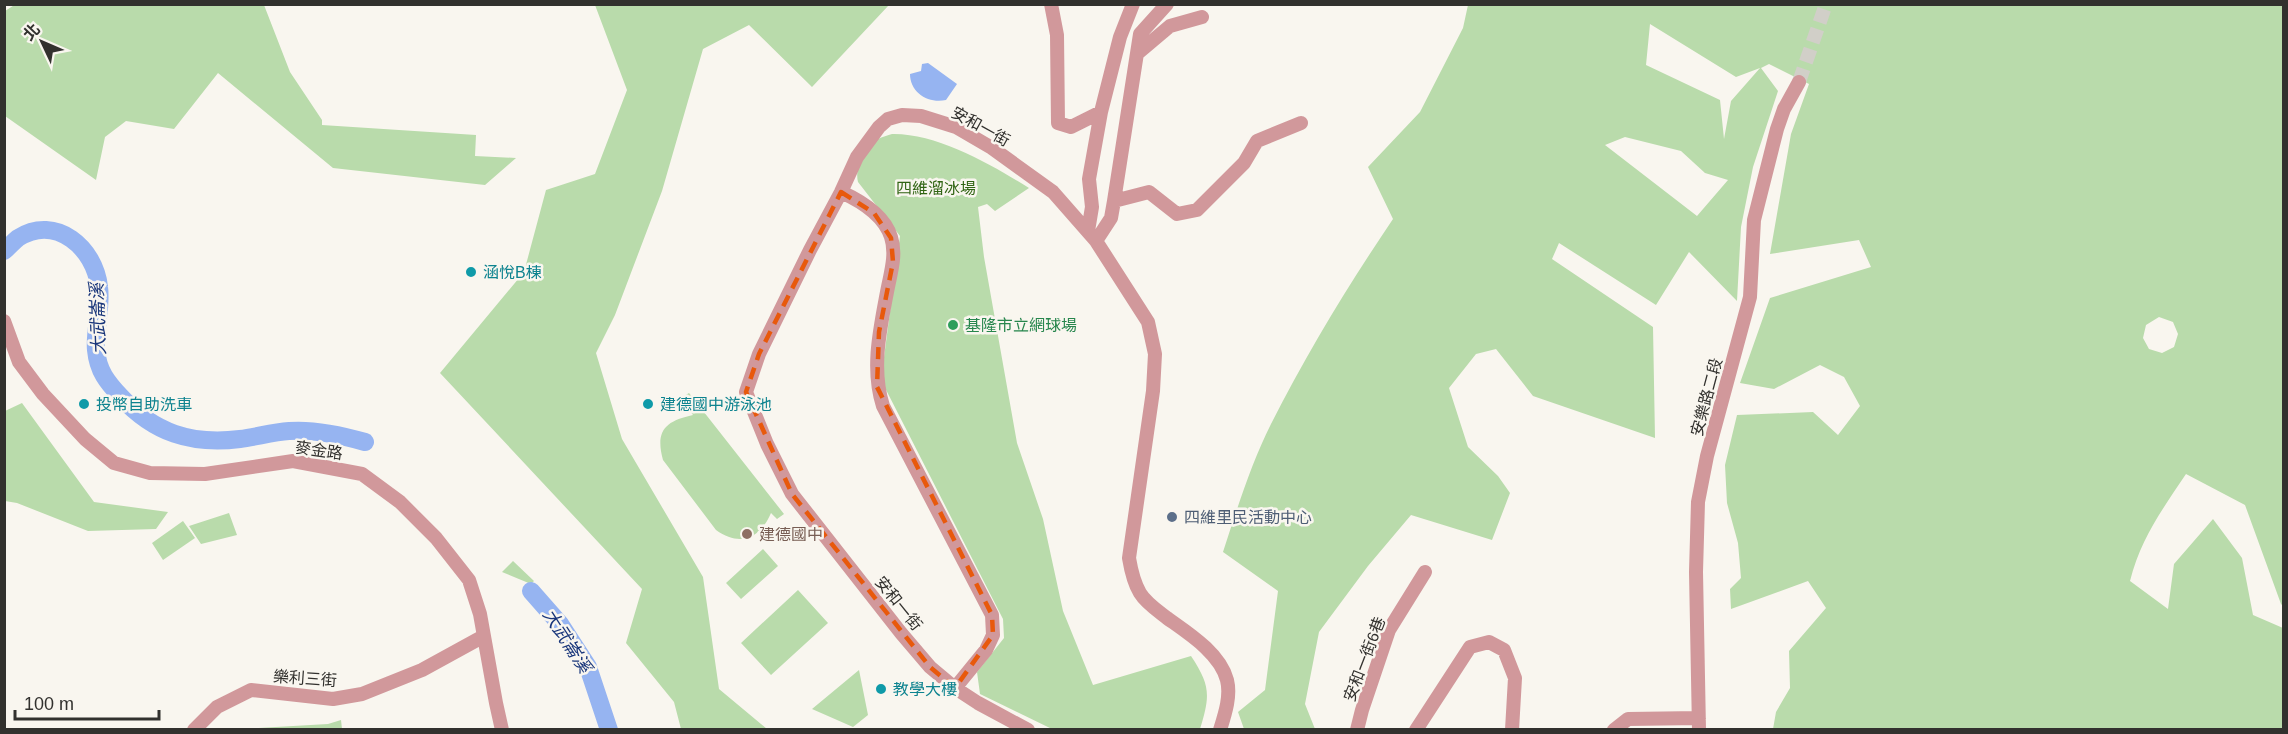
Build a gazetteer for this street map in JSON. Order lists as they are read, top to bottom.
{
  "streets": {
    "street": [
      "安和一街",
      "安樂路二段",
      "麥金路",
      "安和一街6巷",
      "樂利三街"
    ]
  },
  "crossings": [
    ["麥金路", "樂利三街"]
  ],
  "water": ["大武崙溪"],
  "parks": ["四維溜冰場"],
  "places": [
    "涵悅B棟",
    "基隆市立網球場",
    "投幣自助洗車",
    "建德國中游泳池",
    "四維里民活動中心",
    "建德國中",
    "教學大樓"
  ],
  "scale_bar": "100 m",
  "north": "top left"
}
